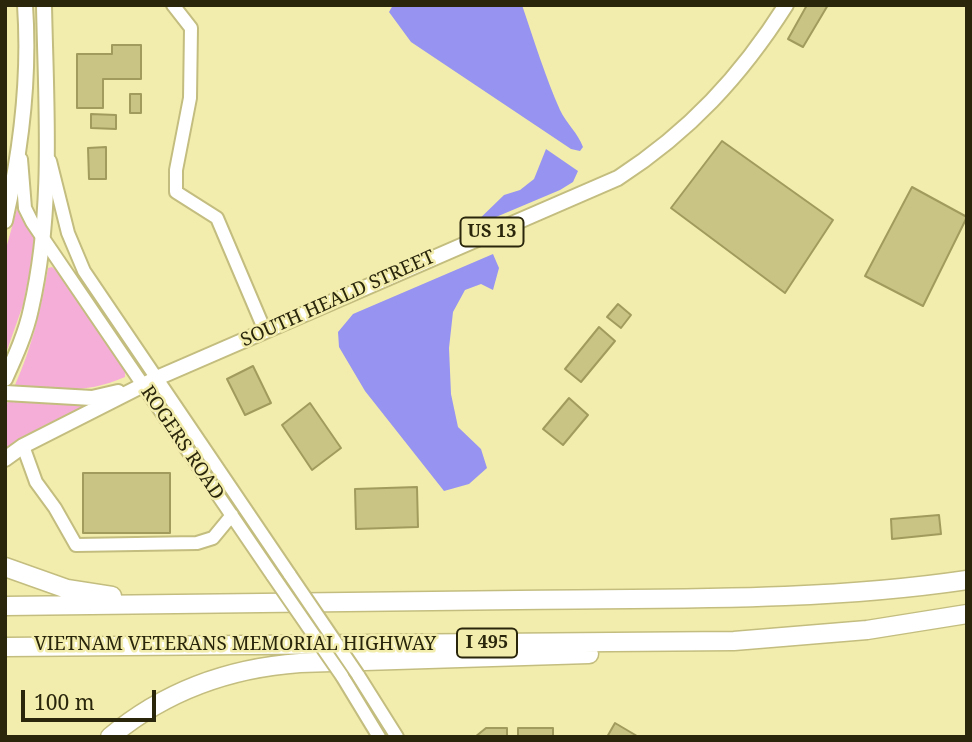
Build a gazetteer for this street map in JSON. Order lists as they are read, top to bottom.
{
  "streets": {
    "highway": ["I 495", "VIETNAM VETERANS MEMORIAL HIGHWAY"],
    "main road": ["US 13", "SOUTH HEALD STREET"],
    "street": ["ROGERS ROAD"]
  },
  "crossings": [
    ["SOUTH HEALD STREET", "ROGERS ROAD"]
  ],
  "scale_bar": "100 m"
}
